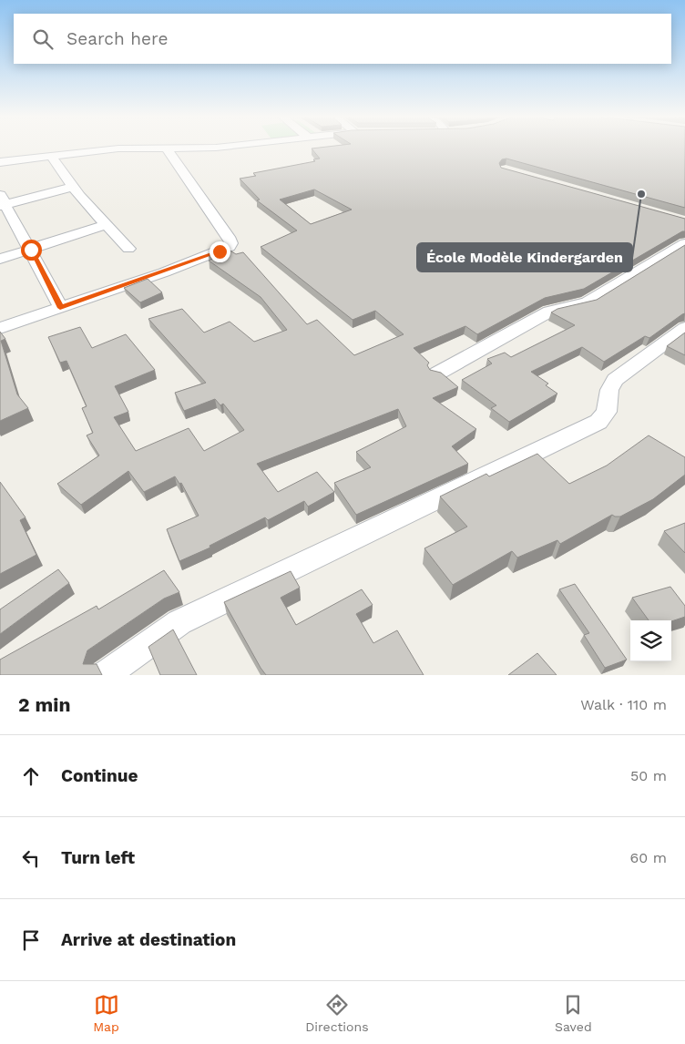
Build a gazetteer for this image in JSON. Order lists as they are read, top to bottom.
{
  "places": ["École Modèle Kindergarden"],
  "page": {
    "search": "Search here",
    "heading": ["2 min", "Walk · 110 m"],
    "list": [
      ["Continue", "50 m"],
      ["Turn left", "60 m"],
      "Arrive at destination"
    ],
    "nav": ["Map", "Directions", "Saved"]
  }
}
